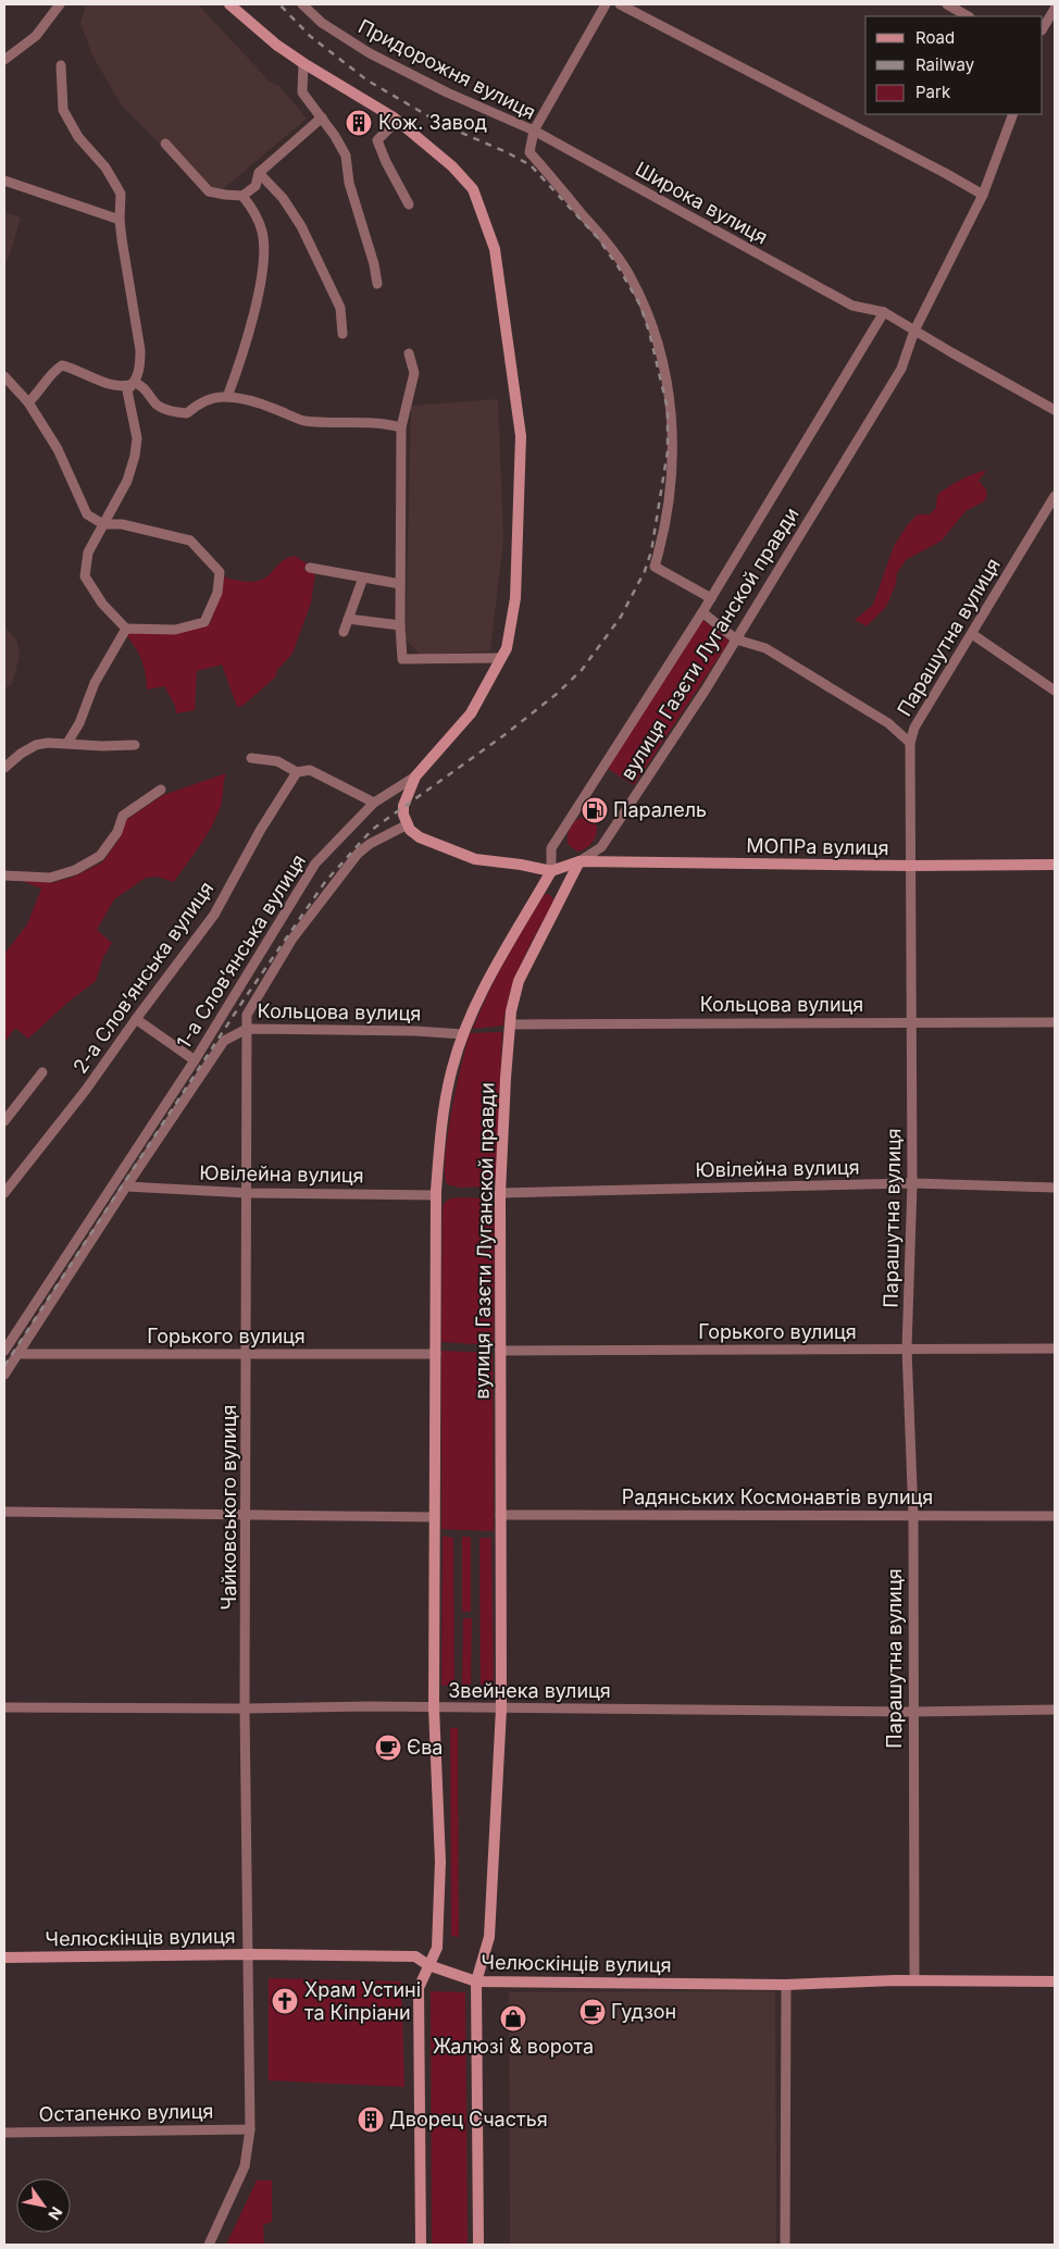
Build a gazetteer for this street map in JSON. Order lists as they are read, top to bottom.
{
  "streets": {
    "street": [
      "Придорожня вулиця",
      "Широка вулиця",
      "Парашутна вулиця",
      "вулиця Газєти Луганской правди",
      "МОПРа вулиця",
      "1-а Слов’янська вулиця",
      "2-а Слов’янська вулиця",
      "Кольцова вулиця",
      "Ювілейна вулиця",
      "Горького вулиця",
      "Радянських Космонавтів вулиця",
      "Чайковського вулиця",
      "Звейнека вулиця",
      "Челюскінців вулиця",
      "Остапенко вулиця"
    ]
  },
  "crossings": [
    ["Придорожня вулиця", "Широка вулиця"],
    ["Придорожня вулиця", "вулиця Газєти Луганской правди"],
    ["Широка вулиця", "вулиця Газєти Луганской правди"],
    ["Парашутна вулиця", "МОПРа вулиця"],
    ["Парашутна вулиця", "Кольцова вулиця"],
    ["Парашутна вулиця", "Ювілейна вулиця"],
    ["Парашутна вулиця", "Горького вулиця"],
    ["Парашутна вулиця", "Радянських Космонавтів вулиця"],
    ["Парашутна вулиця", "Звейнека вулиця"],
    ["Парашутна вулиця", "Челюскінців вулиця"],
    ["вулиця Газєти Луганской правди", "МОПРа вулиця"],
    ["вулиця Газєти Луганской правди", "Кольцова вулиця"],
    ["вулиця Газєти Луганской правди", "Ювілейна вулиця"],
    ["вулиця Газєти Луганской правди", "Горького вулиця"],
    ["вулиця Газєти Луганской правди", "Радянських Космонавтів вулиця"],
    ["вулиця Газєти Луганской правди", "Звейнека вулиця"],
    ["вулиця Газєти Луганской правди", "Челюскінців вулиця"],
    ["Кольцова вулиця", "Чайковського вулиця"],
    ["Ювілейна вулиця", "Чайковського вулиця"],
    ["Горького вулиця", "Чайковського вулиця"],
    ["Чайковського вулиця", "Звейнека вулиця"],
    ["Чайковського вулиця", "Челюскінців вулиця"],
    ["Чайковського вулиця", "Остапенко вулиця"]
  ],
  "places": {
    "building": ["Кож. Завод", "Дворец Счастья"],
    "fuel station": ["Паралель"],
    "cafe": ["Єва", "Гудзон"],
    "church": ["Храм Устині та Кіпріани"],
    "shop": ["Жалюзі & ворота"]
  },
  "legend": ["Road", "Railway", "Park"],
  "north": "bottom right"
}
